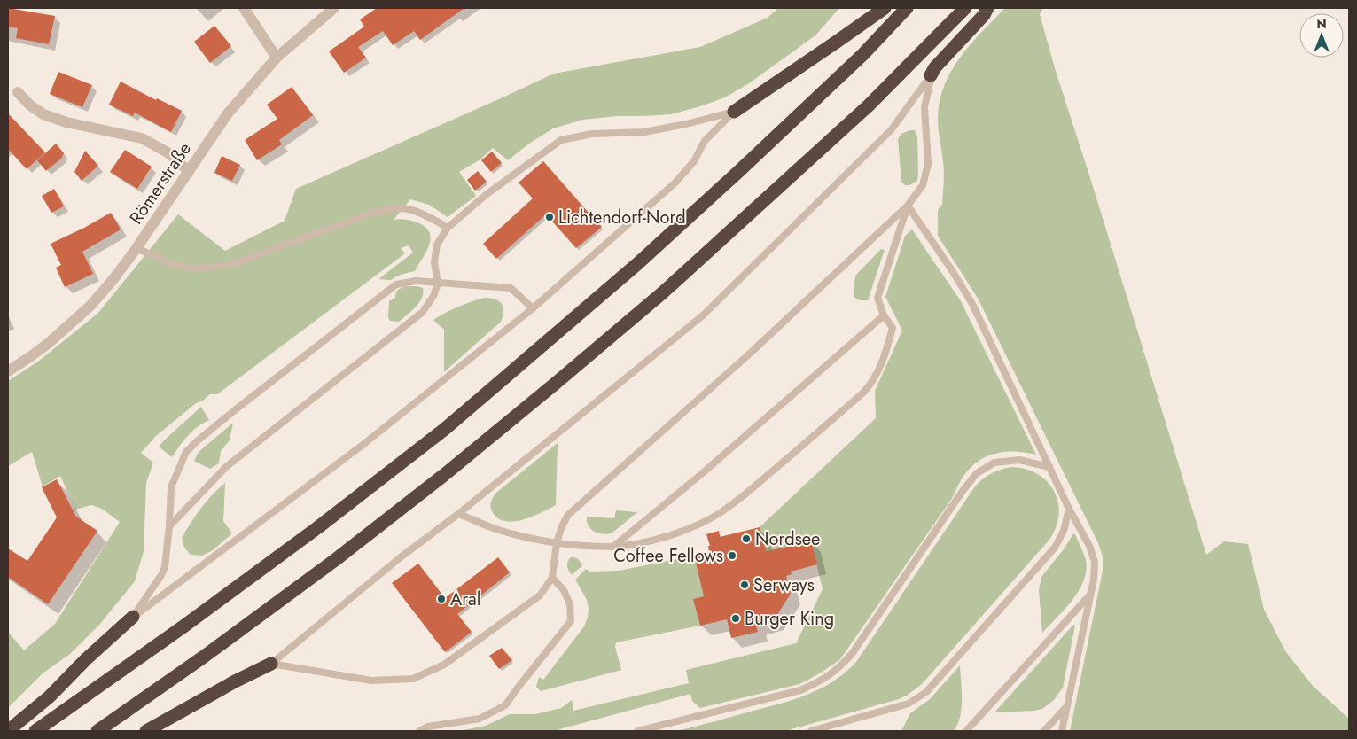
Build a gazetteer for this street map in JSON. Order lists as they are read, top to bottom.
{
  "streets": {
    "street": ["Römerstraße"]
  },
  "places": [
    "Lichtendorf-Nord",
    "Nordsee",
    "Coffee Fellows",
    "Serways",
    "Aral",
    "Burger King"
  ],
  "north": "top"
}
